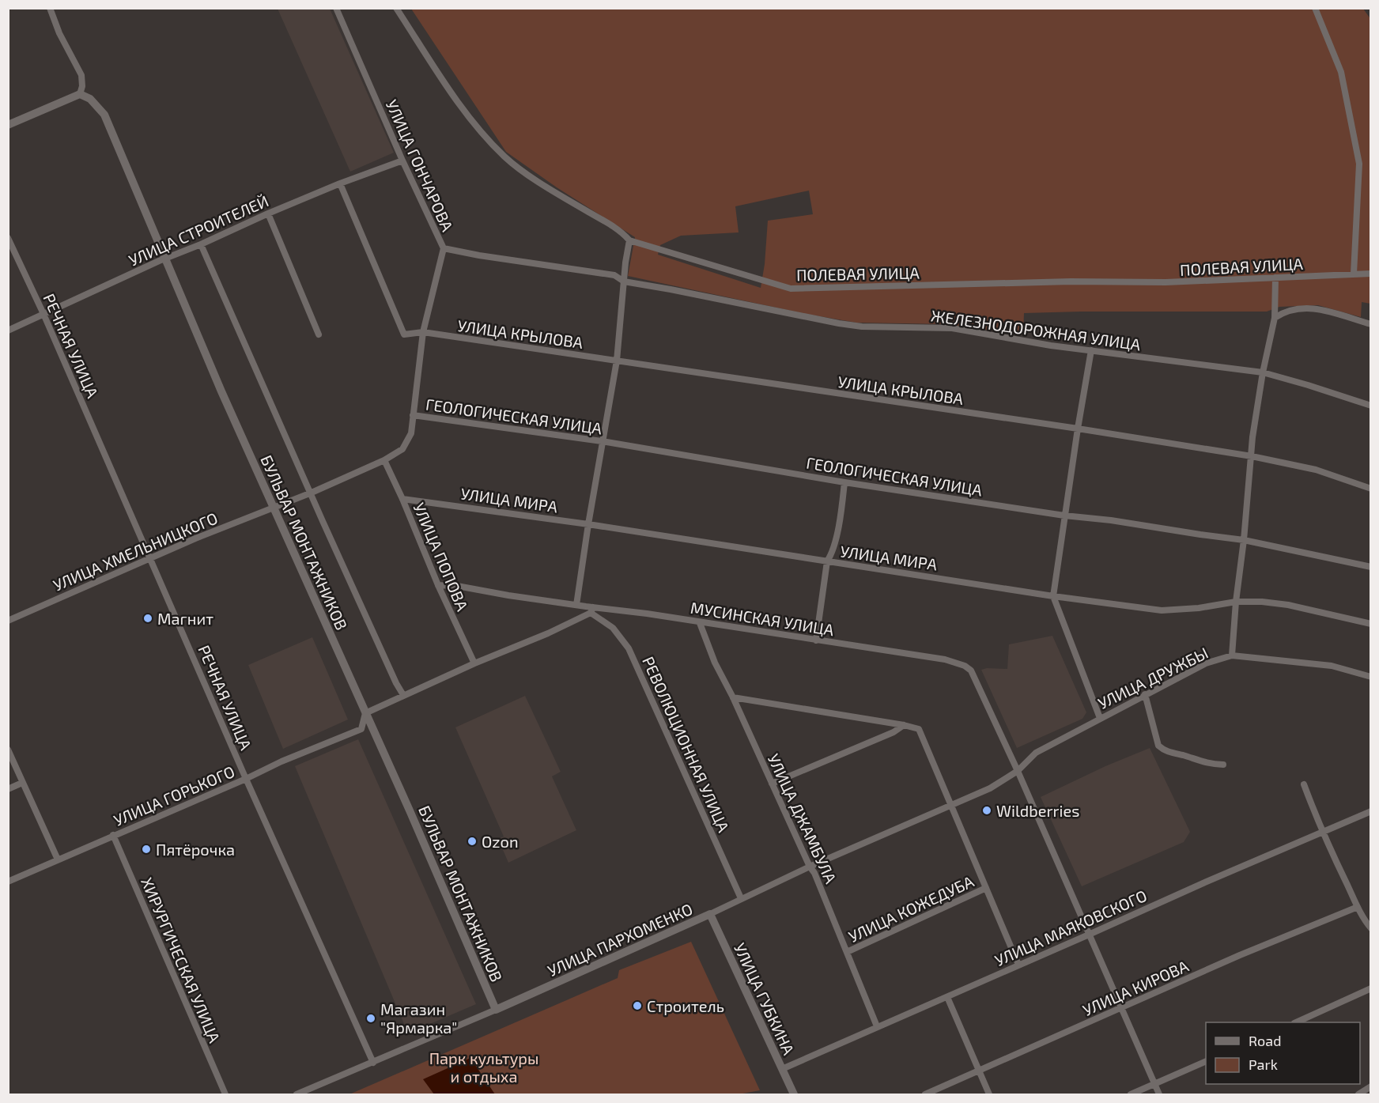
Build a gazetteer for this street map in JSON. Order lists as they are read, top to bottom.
{
  "streets": {
    "street": [
      "УЛИЦА ГОНЧАРОВА",
      "УЛИЦА СТРОИТЕЛЕЙ",
      "ПОЛЕВАЯ УЛИЦА",
      "ЖЕЛЕЗНОДОРОЖНАЯ УЛИЦА",
      "УЛИЦА КРЫЛОВА",
      "РЕЧНАЯ УЛИЦА",
      "ГЕОЛОГИЧЕСКАЯ УЛИЦА",
      "УЛИЦА МИРА",
      "БУЛЬВАР МОНТАЖНИКОВ",
      "УЛИЦА ХМЕЛЬНИЦКОГО",
      "УЛИЦА ПОПОВА",
      "МУСИНСКАЯ УЛИЦА",
      "УЛИЦА ДРУЖБЫ",
      "РЕВОЛЮЦИОННАЯ УЛИЦА",
      "УЛИЦА ГОРЬКОГО",
      "УЛИЦА ДЖАМБУЛА",
      "УЛИЦА КОЖЕДУБА",
      "УЛИЦА МАЯКОВСКОГО",
      "УЛИЦА ПАРХОМЕНКО",
      "ХИРУРГИЧЕСКАЯ УЛИЦА",
      "УЛИЦА КИРОВА",
      "УЛИЦА ГУБКИНА"
    ]
  },
  "crossings": [
    ["УЛИЦА ГОНЧАРОВА", "УЛИЦА СТРОИТЕЛЕЙ"],
    ["УЛИЦА ГОНЧАРОВА", "ЖЕЛЕЗНОДОРОЖНАЯ УЛИЦА"],
    ["УЛИЦА ГОНЧАРОВА", "УЛИЦА КРЫЛОВА"],
    ["УЛИЦА ГОНЧАРОВА", "ГЕОЛОГИЧЕСКАЯ УЛИЦА"],
    ["УЛИЦА ГОНЧАРОВА", "БУЛЬВАР МОНТАЖНИКОВ"],
    ["УЛИЦА ГОНЧАРОВА", "УЛИЦА ХМЕЛЬНИЦКОГО"],
    ["УЛИЦА ГОНЧАРОВА", "УЛИЦА ПОПОВА"],
    ["УЛИЦА СТРОИТЕЛЕЙ", "УЛИЦА КРЫЛОВА"],
    ["УЛИЦА СТРОИТЕЛЕЙ", "РЕЧНАЯ УЛИЦА"],
    ["УЛИЦА СТРОИТЕЛЕЙ", "БУЛЬВАР МОНТАЖНИКОВ"],
    ["РЕЧНАЯ УЛИЦА", "УЛИЦА ХМЕЛЬНИЦКОГО"],
    ["РЕЧНАЯ УЛИЦА", "УЛИЦА ГОРЬКОГО"],
    ["РЕЧНАЯ УЛИЦА", "УЛИЦА ПАРХОМЕНКО"],
    ["УЛИЦА МИРА", "УЛИЦА ПОПОВА"],
    ["БУЛЬВАР МОНТАЖНИКОВ", "УЛИЦА ХМЕЛЬНИЦКОГО"],
    ["БУЛЬВАР МОНТАЖНИКОВ", "УЛИЦА ГОРЬКОГО"],
    ["БУЛЬВАР МОНТАЖНИКОВ", "УЛИЦА ПАРХОМЕНКО"],
    ["УЛИЦА ПОПОВА", "МУСИНСКАЯ УЛИЦА"],
    ["МУСИНСКАЯ УЛИЦА", "УЛИЦА ДРУЖБЫ"],
    ["МУСИНСКАЯ УЛИЦА", "РЕВОЛЮЦИОННАЯ УЛИЦА"],
    ["МУСИНСКАЯ УЛИЦА", "УЛИЦА ДЖАМБУЛА"],
    ["МУСИНСКАЯ УЛИЦА", "УЛИЦА МАЯКОВСКОГО"],
    ["МУСИНСКАЯ УЛИЦА", "УЛИЦА КИРОВА"],
    ["УЛИЦА ДРУЖБЫ", "УЛИЦА ПАРХОМЕНКО"],
    ["РЕВОЛЮЦИОННАЯ УЛИЦА", "УЛИЦА ПАРХОМЕНКО"],
    ["УЛИЦА ГОРЬКОГО", "ХИРУРГИЧЕСКАЯ УЛИЦА"],
    ["УЛИЦА ДЖАМБУЛА", "УЛИЦА КОЖЕДУБА"],
    ["УЛИЦА ДЖАМБУЛА", "УЛИЦА МАЯКОВСКОГО"],
    ["УЛИЦА ДЖАМБУЛА", "УЛИЦА ПАРХОМЕНКО"],
    ["УЛИЦА МАЯКОВСКОГО", "УЛИЦА ГУБКИНА"],
    ["УЛИЦА ПАРХОМЕНКО", "УЛИЦА ГУБКИНА"]
  ],
  "parks": ["Парк культуры и отдыха"],
  "places": [
    "Магнит",
    "Wildberries",
    "Ozon",
    "Пятёрочка",
    "Строитель",
    "Магазин \"Ярмарка\""
  ],
  "legend": ["Road", "Park"]
}
